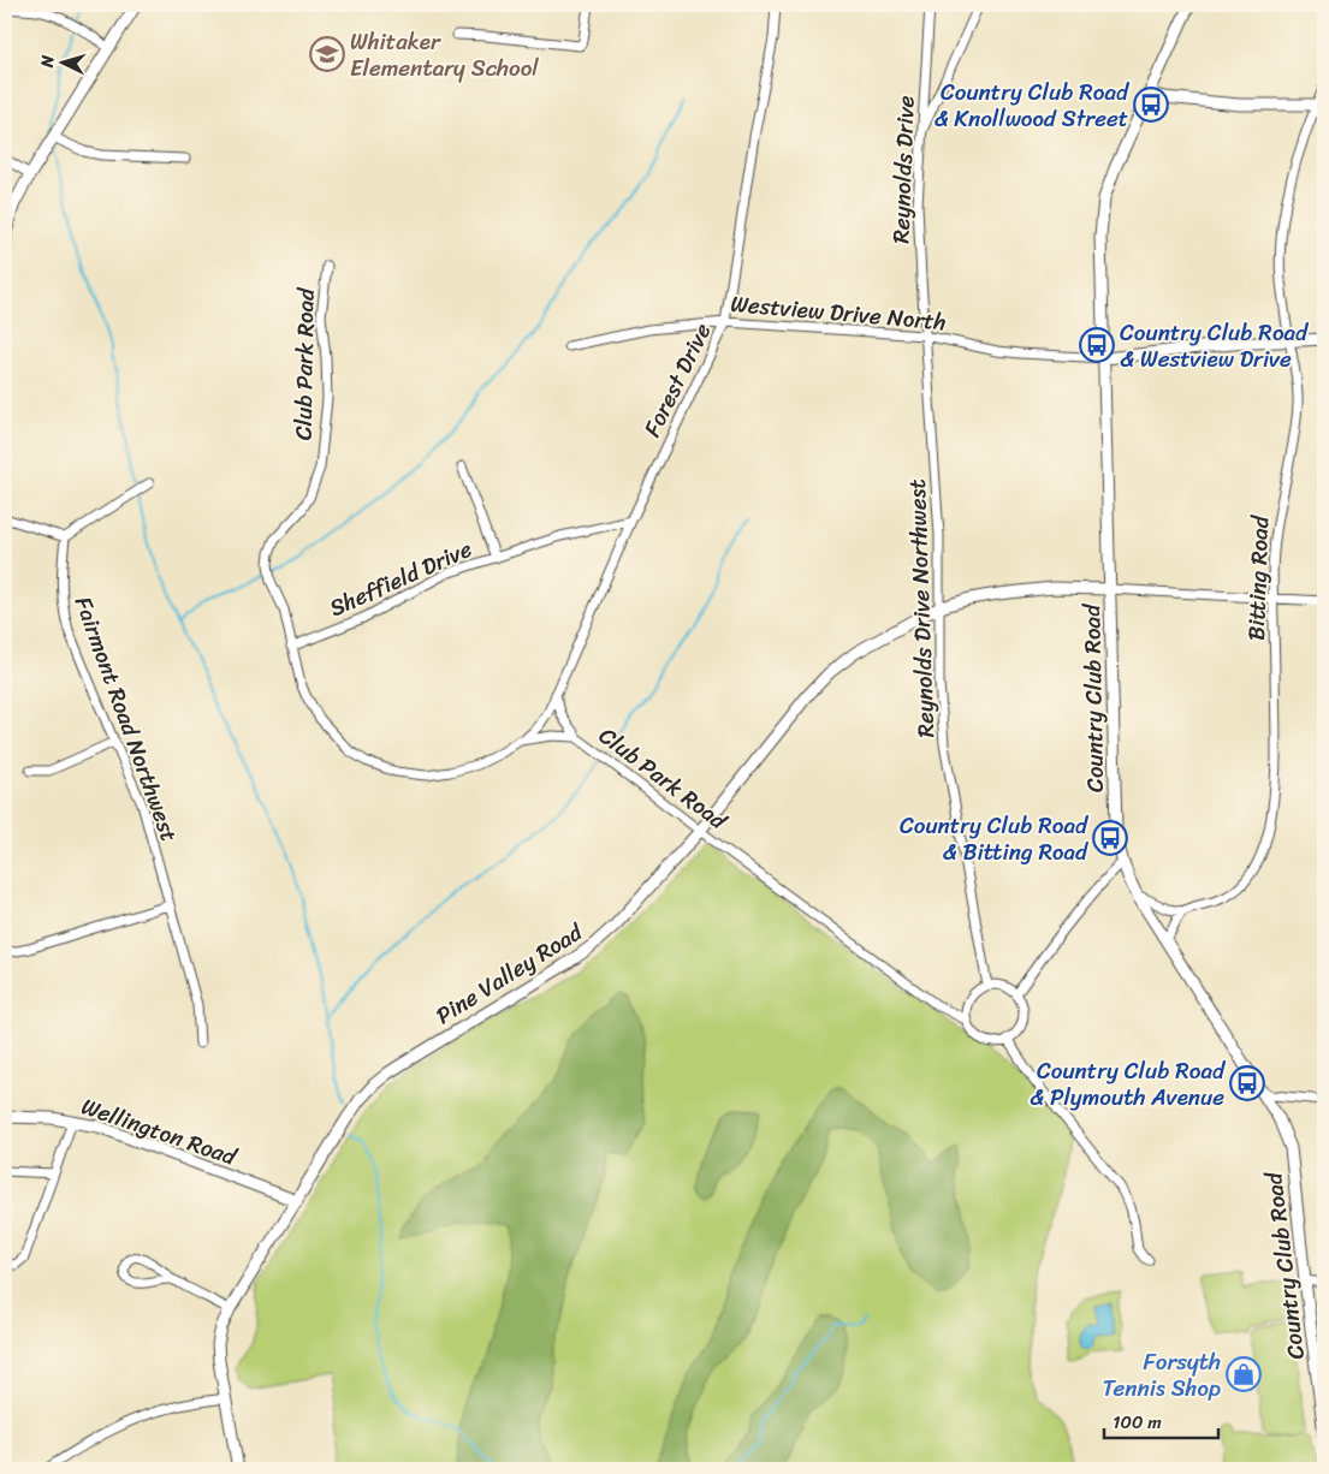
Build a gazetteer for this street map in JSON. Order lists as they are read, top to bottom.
{
  "streets": {
    "street": [
      "Reynolds Drive",
      "Westview Drive North",
      "Club Park Road",
      "Forest Drive",
      "Sheffield Drive",
      "Bitting Road",
      "Reynolds Drive Northwest",
      "Country Club Road",
      "Fairmont Road Northwest",
      "Pine Valley Road",
      "Wellington Road"
    ]
  },
  "crossings": [
    ["Reynolds Drive", "Westview Drive North"],
    ["Reynolds Drive", "Reynolds Drive Northwest"],
    ["Westview Drive North", "Forest Drive"],
    ["Westview Drive North", "Reynolds Drive Northwest"],
    ["Westview Drive North", "Country Club Road"],
    ["Club Park Road", "Forest Drive"],
    ["Club Park Road", "Sheffield Drive"],
    ["Club Park Road", "Reynolds Drive Northwest"],
    ["Club Park Road", "Pine Valley Road"],
    ["Forest Drive", "Sheffield Drive"],
    ["Reynolds Drive Northwest", "Pine Valley Road"],
    ["Country Club Road", "Pine Valley Road"],
    ["Pine Valley Road", "Wellington Road"]
  ],
  "places": {
    "school or university": ["Whitaker Elementary School"],
    "bus stop": [
      "Country Club Road & Knollwood Street",
      "Country Club Road & Westview Drive",
      "Country Club Road & Bitting Road",
      "Country Club Road & Plymouth Avenue"
    ],
    "shop": ["Forsyth Tennis Shop"]
  },
  "scale_bar": "100 m",
  "north": "left"
}
